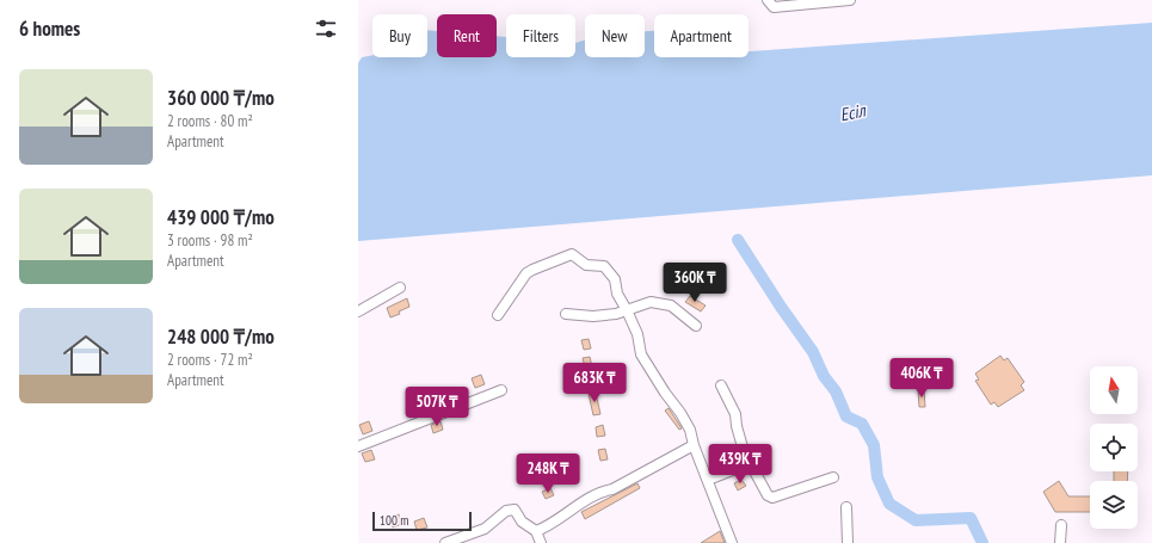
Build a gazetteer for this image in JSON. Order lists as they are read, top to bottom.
{
  "water": ["Есіл"],
  "scale_bar": "100 m",
  "north": "top",
  "page": {
    "heading": "6 homes",
    "chip": [
      "Buy",
      "Rent",
      "Filters",
      "New",
      "Apartment"
    ],
    "list": [
      {
        "name": "360 000 ₸/mo",
        "note": "2 rooms · 80 m² · Apartment"
      },
      {
        "name": "439 000 ₸/mo",
        "note": "3 rooms · 98 m² · Apartment"
      },
      {
        "name": "248 000 ₸/mo",
        "note": "2 rooms · 72 m² · Apartment"
      }
    ],
    "price": [
      "360K ₸",
      "406K ₸",
      "683K ₸",
      "507K ₸",
      "439K ₸",
      "248K ₸"
    ],
    "scale": "100 m"
  }
}
